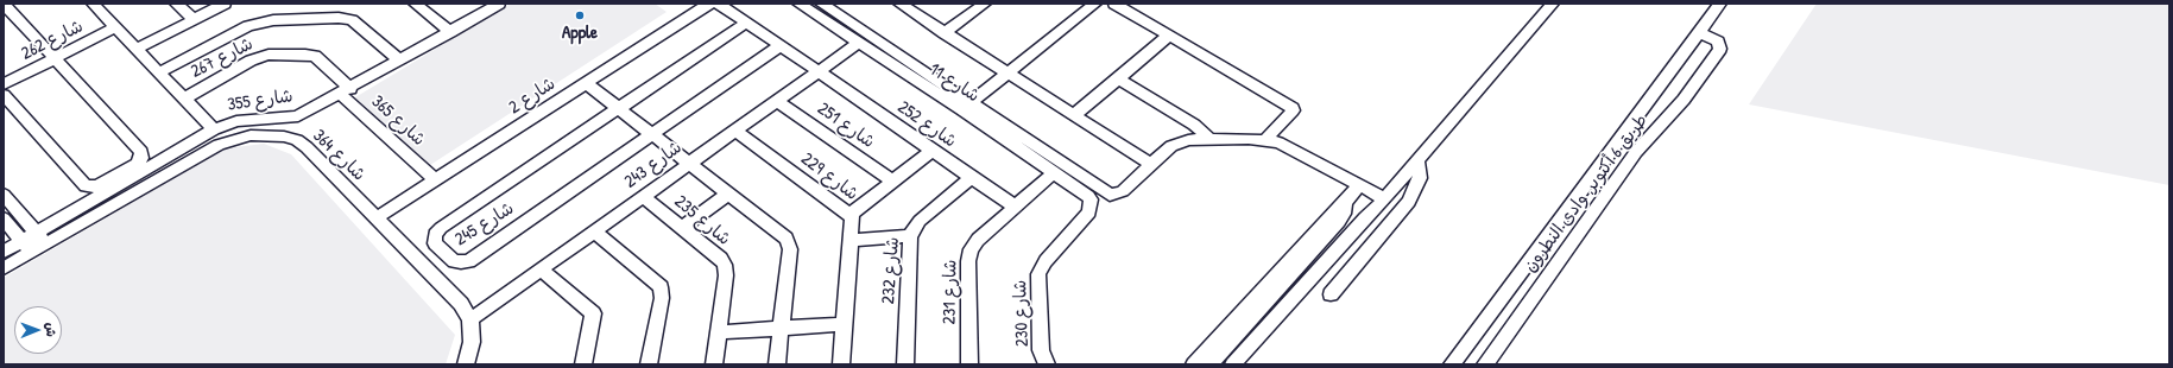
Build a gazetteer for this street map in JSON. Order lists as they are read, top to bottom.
{
  "streets": {
    "street": [
      "شارع 262",
      "شارع 267",
      "شارع 11",
      "شارع 2",
      "شارع 355",
      "شارع 365",
      "شارع 252",
      "شارع 251",
      "شارع 364",
      "شارع 243",
      "شارع 229",
      "طريق 6 أكتوبر, وادى النطرون",
      "شارع 235",
      "شارع 245",
      "شارع 232",
      "شارع 231",
      "شارع 230"
    ]
  },
  "crossings": [
    ["شارع 267", "شارع 355"],
    ["شارع 267", "شارع 365"],
    ["شارع 11", "شارع 243"],
    ["شارع 11", "شارع 231"],
    ["شارع 11", "شارع 230"],
    ["شارع 2", "شارع 365"],
    ["شارع 2", "شارع 364"],
    ["شارع 355", "شارع 365"],
    ["شارع 252", "شارع 243"],
    ["شارع 252", "شارع 245"],
    ["شارع 252", "شارع 232"],
    ["شارع 252", "شارع 231"],
    ["شارع 251", "شارع 243"],
    ["شارع 364", "شارع 243"],
    ["شارع 243", "شارع 229"],
    ["شارع 243", "شارع 235"]
  ],
  "places": ["Apple"],
  "north": "right"
}
